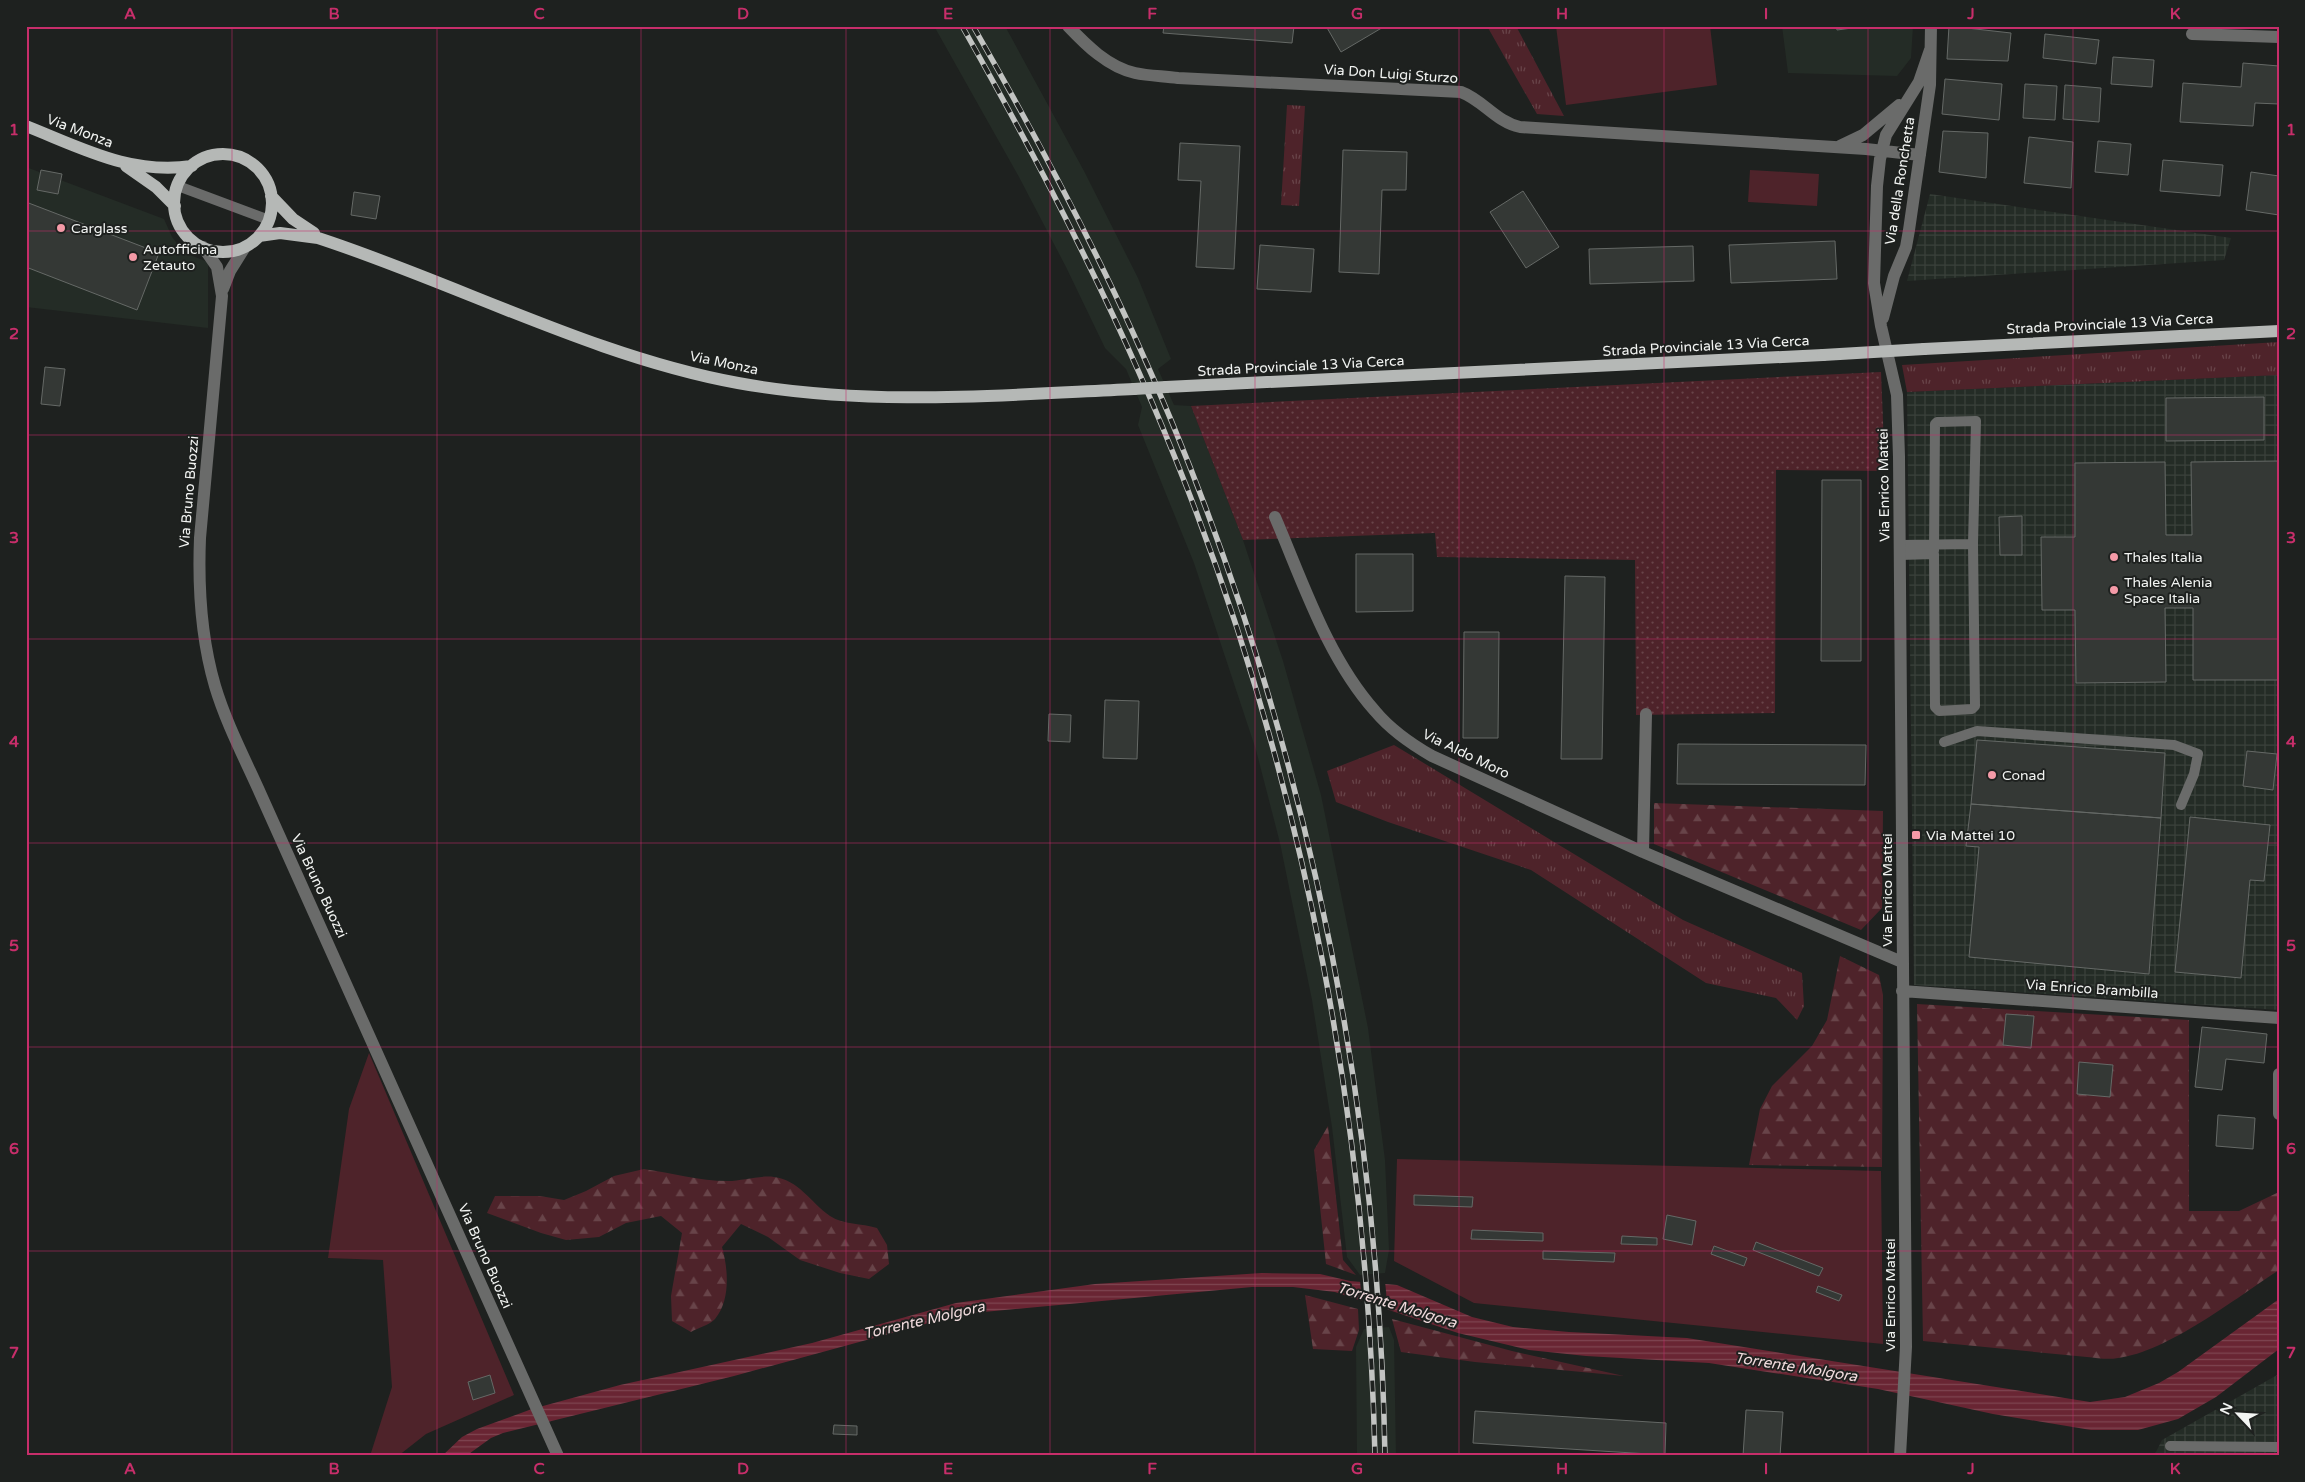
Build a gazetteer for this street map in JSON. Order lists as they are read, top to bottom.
{
  "streets": {
    "main road": ["Via Monza", "Strada Provinciale 13 Via Cerca"],
    "street": [
      "Via Don Luigi Sturzo",
      "Via della Ronchetta",
      "Via Enrico Mattei",
      "Via Bruno Buozzi",
      "Via Aldo Moro",
      "Via Enrico Brambilla"
    ]
  },
  "crossings": [
    ["Via Don Luigi Sturzo", "Via della Ronchetta"],
    ["Via Monza", "Strada Provinciale 13 Via Cerca"],
    ["Via Monza", "Via Bruno Buozzi"],
    ["Via della Ronchetta", "Via Enrico Mattei"],
    ["Via Enrico Mattei", "Via Aldo Moro"],
    ["Via Enrico Mattei", "Via Enrico Brambilla"]
  ],
  "water": ["Torrente Molgora"],
  "places": {
    "other": [
      "Carglass",
      "Autofficina Zetauto",
      "Thales Italia",
      "Thales Alenia Space Italia",
      "Conad"
    ],
    "transit": ["Via Mattei 10"]
  },
  "north": "top left",
  "grid": {
    "columns": [
      "A",
      "B",
      "C",
      "D",
      "E",
      "F",
      "G",
      "H",
      "I",
      "J",
      "K"
    ],
    "rows": [
      "1",
      "2",
      "3",
      "4",
      "5",
      "6",
      "7"
    ]
  }
}
